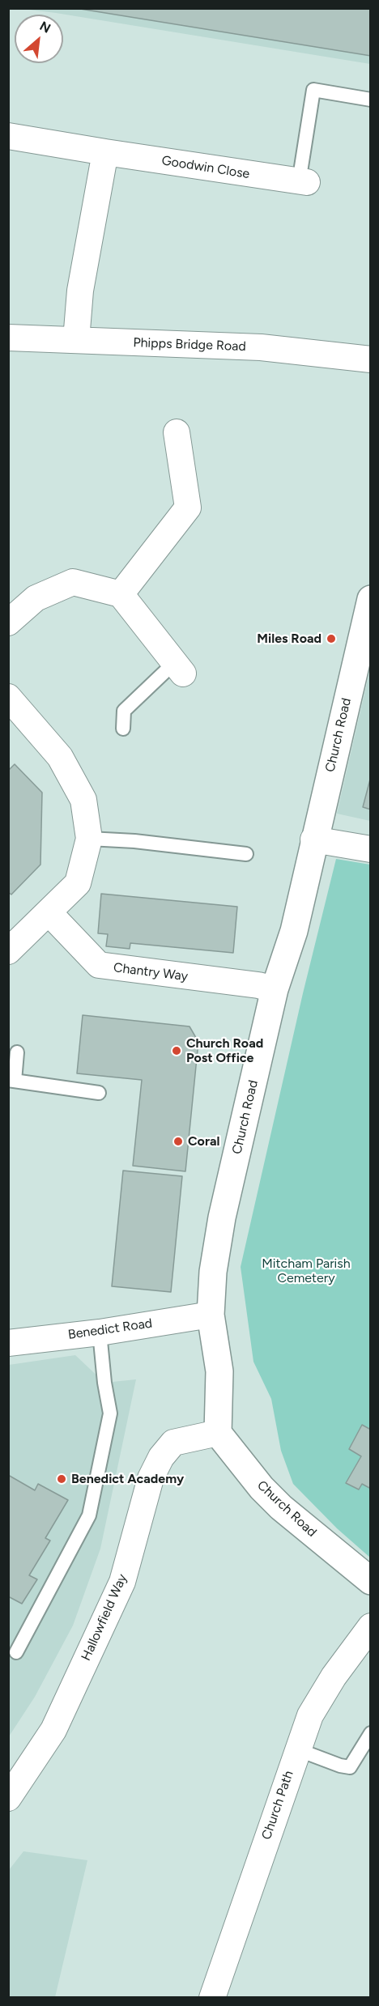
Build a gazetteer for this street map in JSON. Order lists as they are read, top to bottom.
{
  "streets": {
    "street": [
      "Goodwin Close",
      "Phipps Bridge Road",
      "Church Road",
      "Chantry Way",
      "Benedict Road",
      "Hallowfield Way",
      "Church Path"
    ]
  },
  "crossings": [
    ["Church Road", "Chantry Way"],
    ["Church Road", "Benedict Road"],
    ["Church Road", "Hallowfield Way"]
  ],
  "parks": ["Mitcham Parish Cemetery"],
  "places": [
    "Miles Road",
    "Church Road Post Office",
    "Coral",
    "Benedict Academy"
  ],
  "north": "top right"
}
